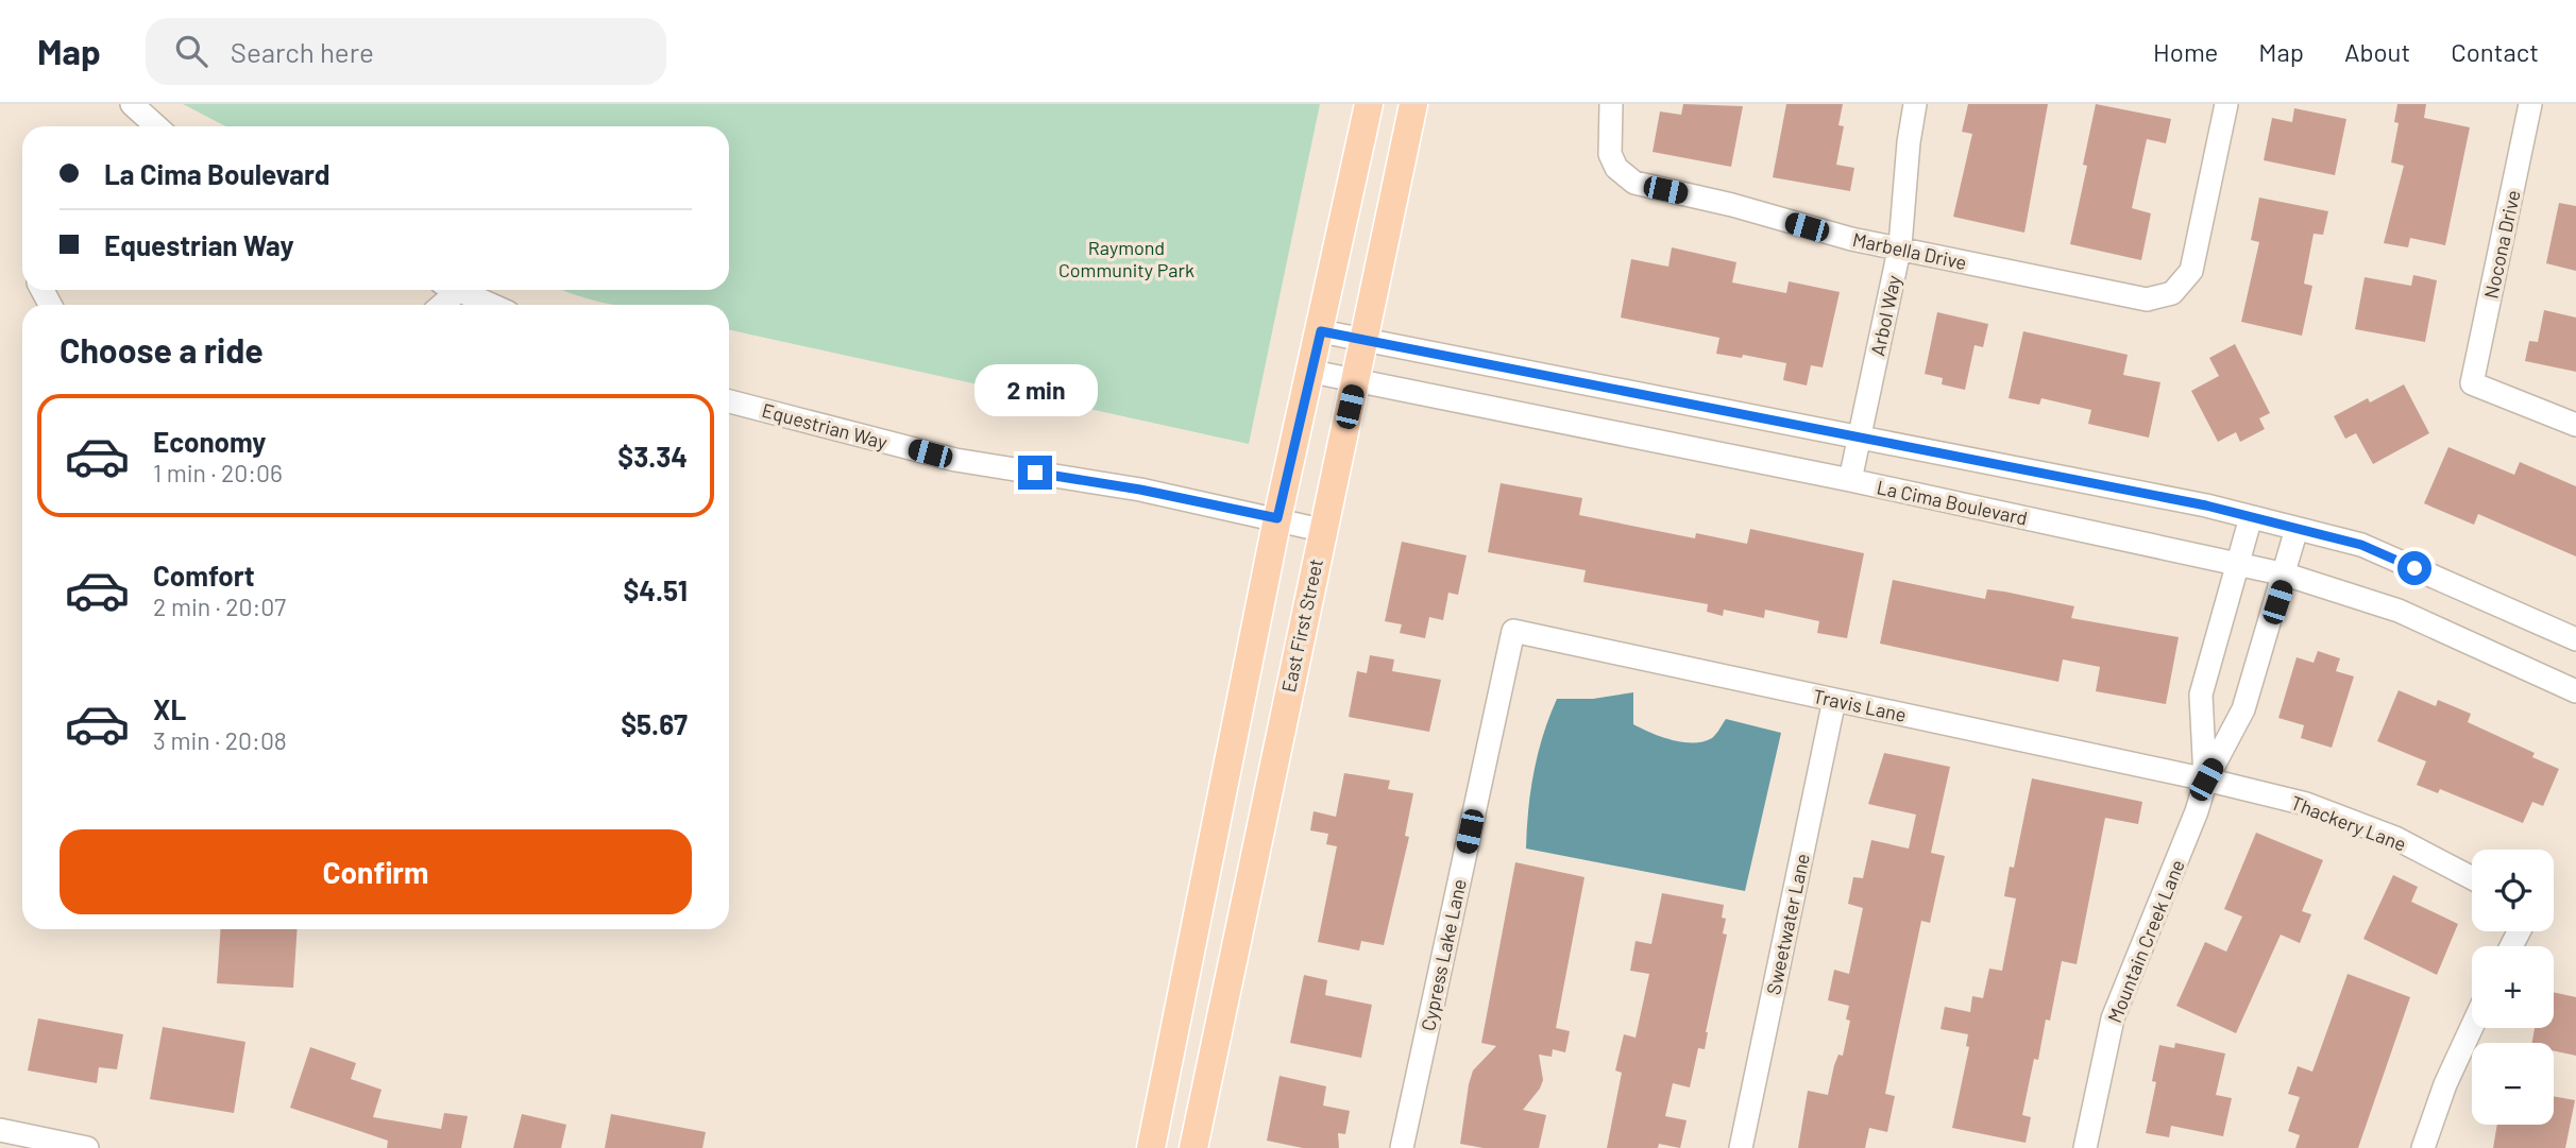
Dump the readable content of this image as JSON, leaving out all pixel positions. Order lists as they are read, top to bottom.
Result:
{
  "streets": {
    "main road": ["East First Street"],
    "street": [
      "Nocona Drive",
      "Marbella Drive",
      "Arbol Way",
      "Equestrian Way",
      "La Cima Boulevard",
      "Travis Lane",
      "Thackery Lane",
      "Sweetwater Lane",
      "Mountain Creek Lane",
      "Cypress Lake Lane"
    ]
  },
  "crossings": [
    ["Marbella Drive", "Arbol Way"],
    ["Arbol Way", "La Cima Boulevard"],
    ["Equestrian Way", "East First Street"],
    ["La Cima Boulevard", "East First Street"],
    ["La Cima Boulevard", "Mountain Creek Lane"],
    ["Travis Lane", "Thackery Lane"],
    ["Travis Lane", "Sweetwater Lane"],
    ["Travis Lane", "Mountain Creek Lane"],
    ["Travis Lane", "Cypress Lake Lane"],
    ["Thackery Lane", "Mountain Creek Lane"]
  ],
  "parks": ["Raymond Community Park"],
  "page": {
    "header": "Map",
    "search": "Search here",
    "nav": [
      "Home",
      "Map",
      "About",
      "Contact"
    ],
    "banner": ["La Cima Boulevard", "Equestrian Way"],
    "heading": "Choose a ride",
    "bubble": "2 min",
    "list": [
      {
        "name": "Economy",
        "note": "1 min · 20:06",
        "value": "$3.34"
      },
      {
        "name": "Comfort",
        "note": "2 min · 20:07",
        "value": "$4.51"
      },
      {
        "name": "XL",
        "note": "3 min · 20:08",
        "value": "$5.67"
      }
    ],
    "buttons": "Confirm",
    "map_buttons": ["+", "−"]
  }
}
